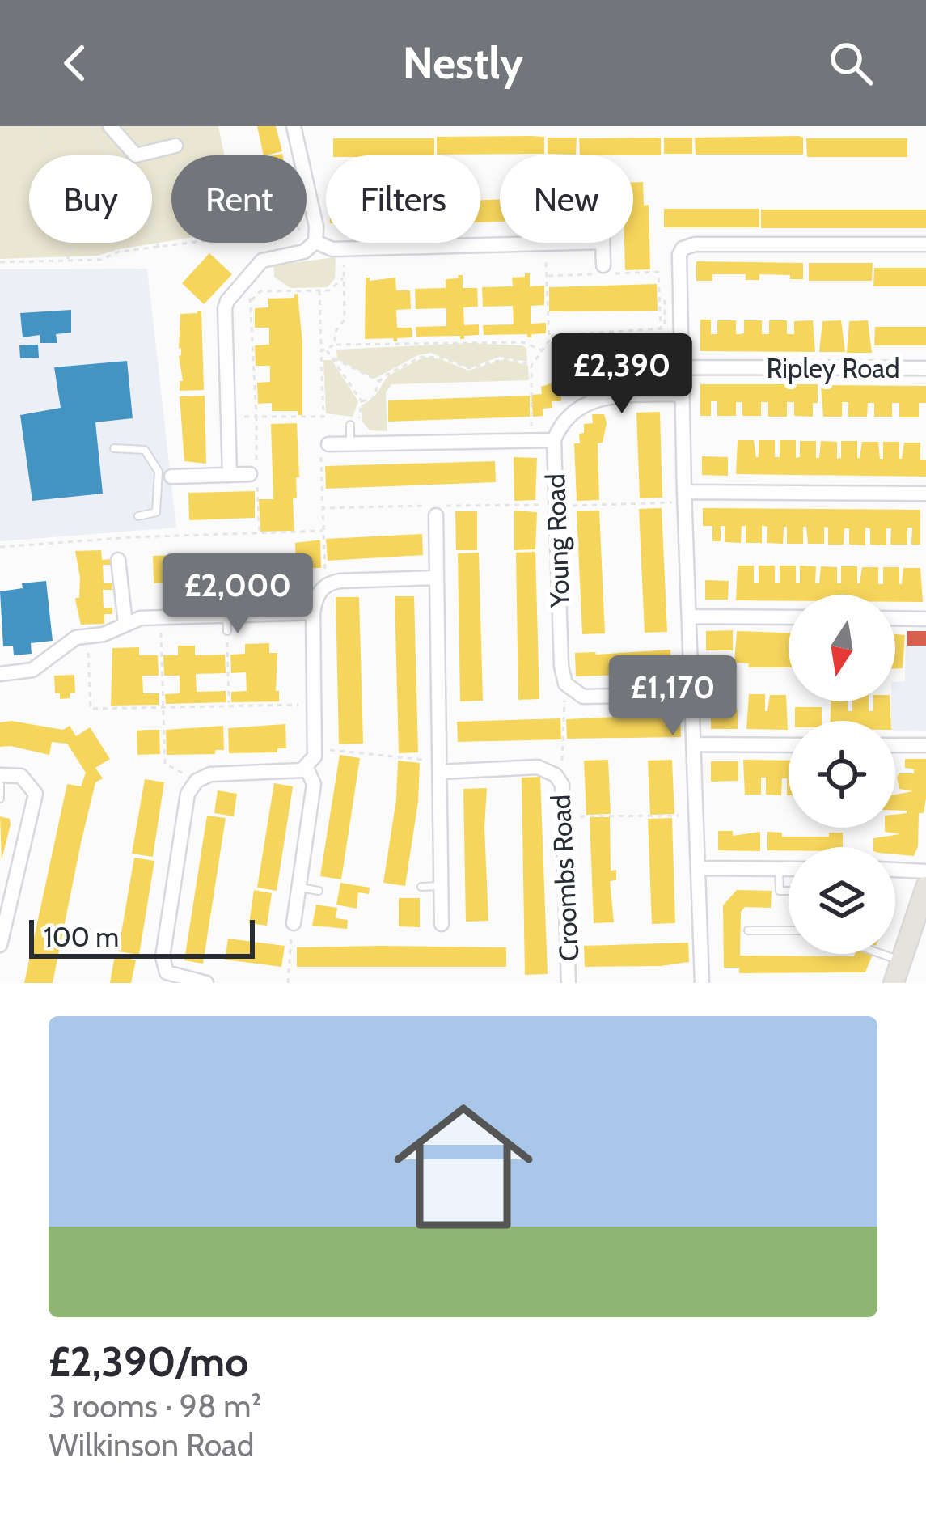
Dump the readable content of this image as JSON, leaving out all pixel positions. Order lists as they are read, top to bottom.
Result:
{
  "streets": {
    "street": ["Ripley Road", "Young Road", "Croombs Road"]
  },
  "scale_bar": "100 m",
  "north": "bottom",
  "page": {
    "header": "Nestly",
    "chip": [
      "Buy",
      "Rent",
      "Filters",
      "New"
    ],
    "price": ["£2,390", "£2,000", "£1,170"],
    "scale": "100 m",
    "list": [
      {
        "name": "£2,390/mo",
        "note": "3 rooms · 98 m² · Wilkinson Road"
      }
    ]
  }
}
